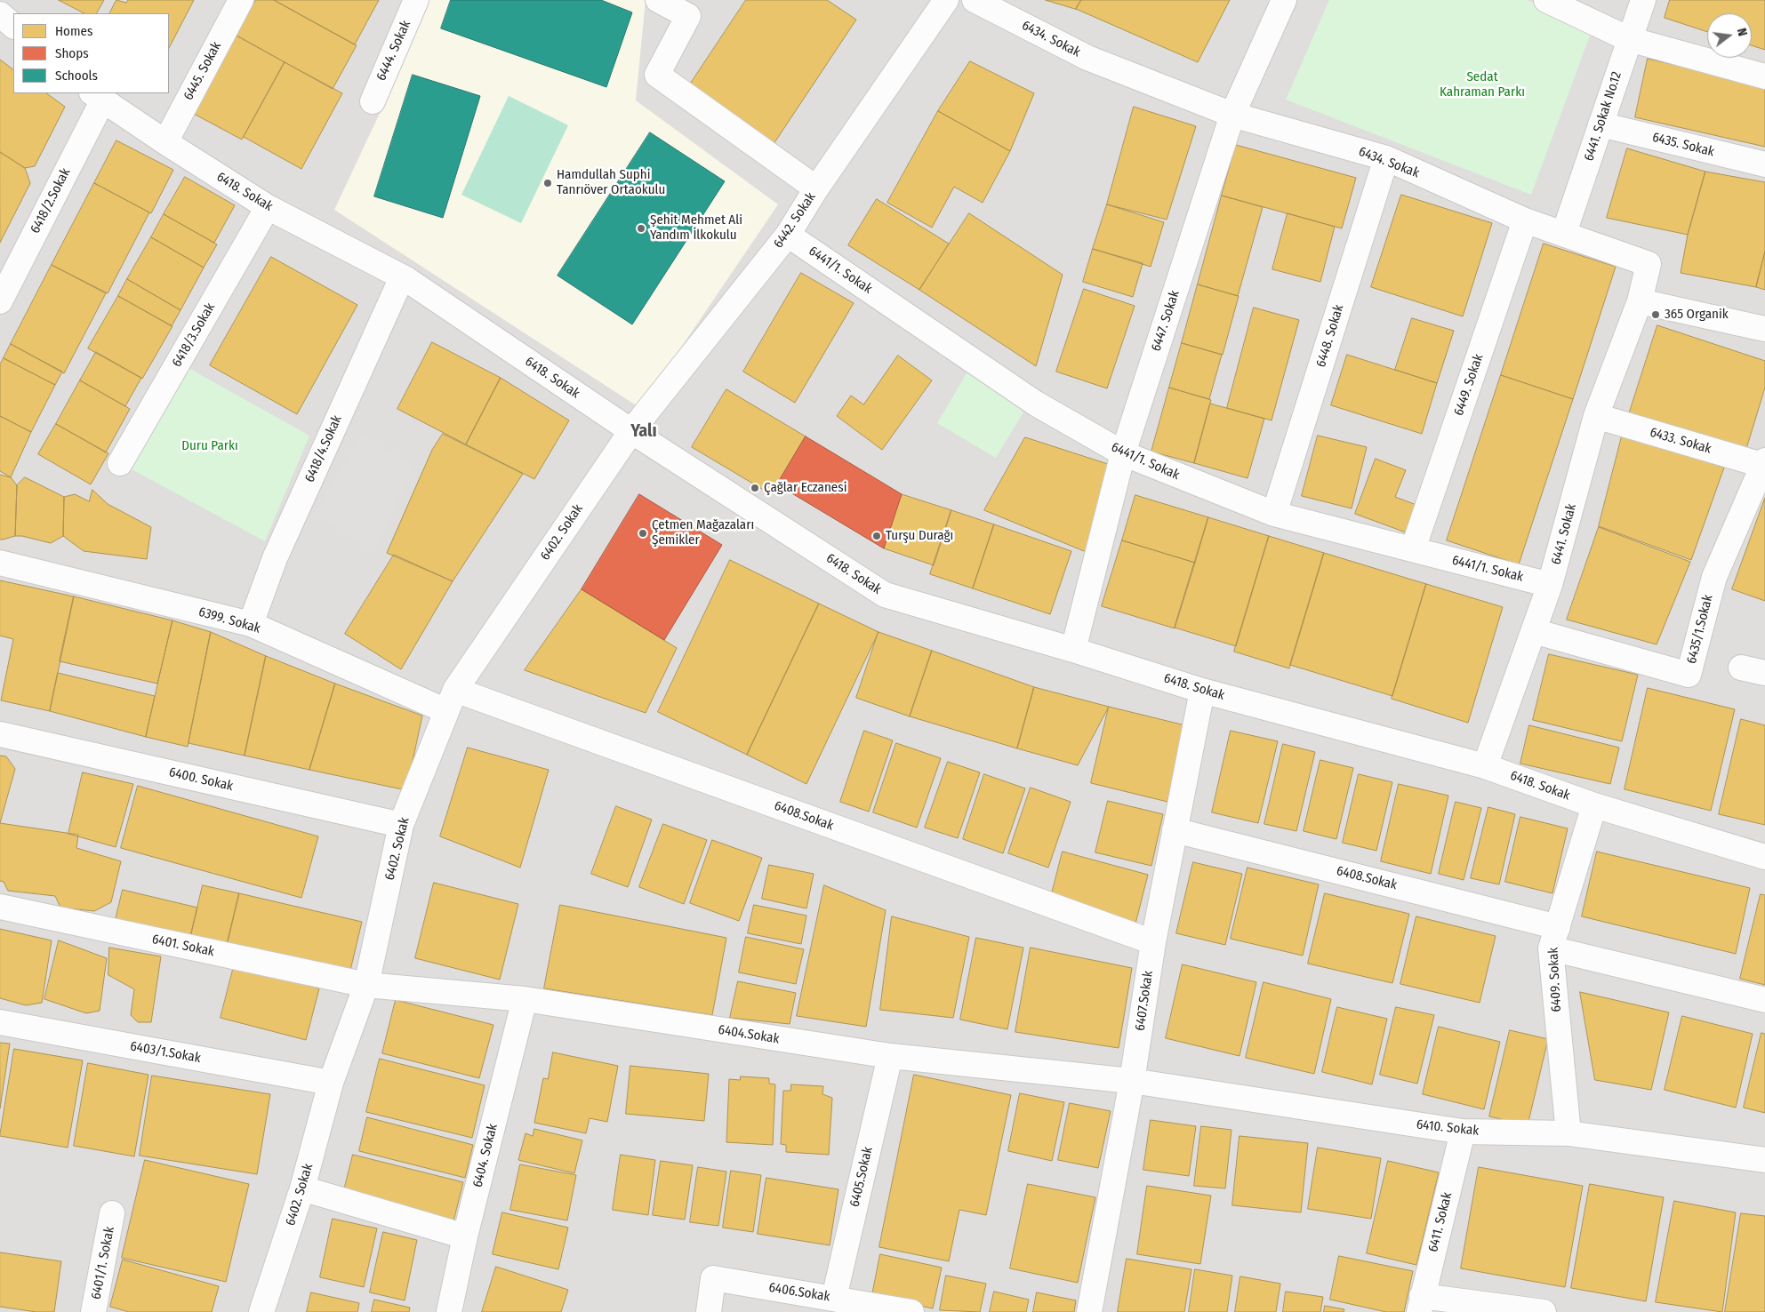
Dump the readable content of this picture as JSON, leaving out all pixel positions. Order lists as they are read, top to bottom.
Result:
{
  "streets": {
    "street": [
      "6434. Sokak",
      "6444. Sokak",
      "6445. Sokak",
      "6441. Sokak No.12",
      "6435. Sokak",
      "6418. Sokak",
      "6418/2.Sokak",
      "6442. Sokak",
      "6441/1. Sokak",
      "6447. Sokak",
      "6418/3.Sokak",
      "6448. Sokak",
      "6449. Sokak",
      "6433. Sokak",
      "6418/4.Sokak",
      "6402. Sokak",
      "6441. Sokak",
      "6399. Sokak",
      "6435/1.Sokak",
      "6400. Sokak",
      "6408.Sokak",
      "6401. Sokak",
      "6409. Sokak",
      "6407.Sokak",
      "6404.Sokak",
      "6403/1.Sokak",
      "6410. Sokak",
      "6404. Sokak",
      "6405.Sokak",
      "6411. Sokak",
      "6401/1. Sokak",
      "6406.Sokak"
    ]
  },
  "crossings": [
    ["6434. Sokak", "6441. Sokak No.12"],
    ["6434. Sokak", "6447. Sokak"],
    ["6434. Sokak", "6448. Sokak"],
    ["6434. Sokak", "6449. Sokak"],
    ["6434. Sokak", "6441. Sokak"],
    ["6445. Sokak", "6418. Sokak"],
    ["6441. Sokak No.12", "6435. Sokak"],
    ["6418. Sokak", "6418/2.Sokak"],
    ["6418. Sokak", "6442. Sokak"],
    ["6418. Sokak", "6447. Sokak"],
    ["6418. Sokak", "6418/3.Sokak"],
    ["6418. Sokak", "6418/4.Sokak"],
    ["6418. Sokak", "6402. Sokak"],
    ["6418. Sokak", "6441. Sokak"],
    ["6418. Sokak", "6409. Sokak"],
    ["6418. Sokak", "6407.Sokak"],
    ["6442. Sokak", "6441/1. Sokak"],
    ["6442. Sokak", "6402. Sokak"],
    ["6441/1. Sokak", "6447. Sokak"],
    ["6441/1. Sokak", "6448. Sokak"],
    ["6441/1. Sokak", "6449. Sokak"],
    ["6441/1. Sokak", "6441. Sokak"],
    ["6433. Sokak", "6441. Sokak"],
    ["6433. Sokak", "6435/1.Sokak"],
    ["6418/4.Sokak", "6399. Sokak"],
    ["6402. Sokak", "6399. Sokak"],
    ["6402. Sokak", "6400. Sokak"],
    ["6402. Sokak", "6408.Sokak"],
    ["6402. Sokak", "6401. Sokak"],
    ["6402. Sokak", "6404.Sokak"],
    ["6402. Sokak", "6403/1.Sokak"],
    ["6441. Sokak", "6435/1.Sokak"],
    ["6399. Sokak", "6408.Sokak"],
    ["6408.Sokak", "6409. Sokak"],
    ["6408.Sokak", "6407.Sokak"],
    ["6401. Sokak", "6404.Sokak"],
    ["6409. Sokak", "6410. Sokak"],
    ["6407.Sokak", "6404.Sokak"],
    ["6407.Sokak", "6410. Sokak"],
    ["6404.Sokak", "6410. Sokak"],
    ["6404.Sokak", "6404. Sokak"],
    ["6404.Sokak", "6405.Sokak"],
    ["6410. Sokak", "6411. Sokak"],
    ["6405.Sokak", "6406.Sokak"]
  ],
  "districts": ["Yalı"],
  "parks": ["Sedat Kahraman Parkı", "Duru Parkı"],
  "places": [
    "Hamdullah Suphi Tanrıöver Ortaokulu",
    "Şehit Mehmet Ali Yandım İlkokulu",
    "365 Organik",
    "Çağlar Eczanesi",
    "Çetmen Mağazaları Şemikler",
    "Turşu Durağı"
  ],
  "legend": ["Homes", "Shops", "Schools"],
  "north": "right"
}
